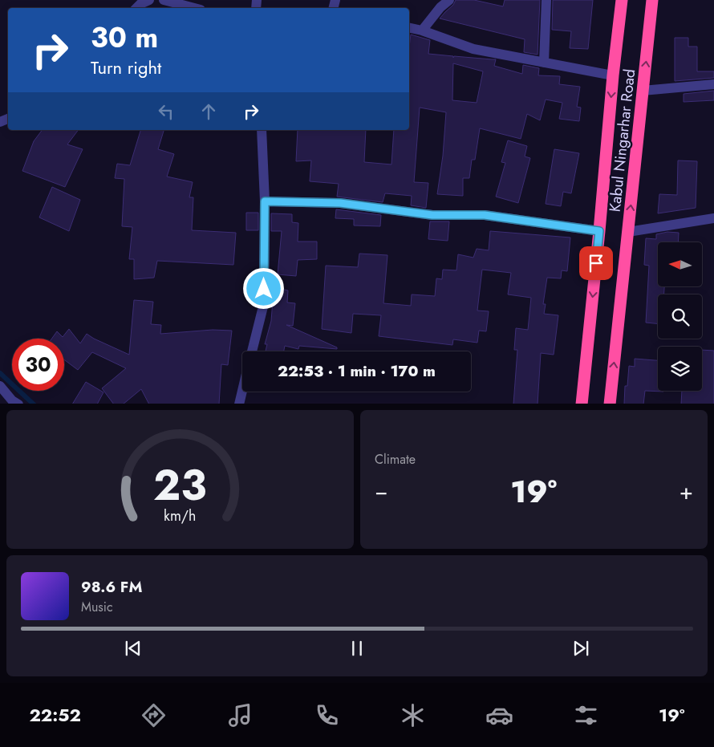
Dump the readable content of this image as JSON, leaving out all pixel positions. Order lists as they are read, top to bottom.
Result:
{
  "streets": {
    "highway": ["Kabul Ningarhar Road"]
  },
  "north": "left",
  "page": {
    "turn": ["30 m", "Turn right"],
    "limit": "30",
    "trip": "22:53 · 1 min · 170 m",
    "tile": "Climate",
    "heat": ["−", "19°", "+"],
    "song": ["98.6 FM", "Music"],
    "tabs": ["22:52", "19°"],
    "gauge": ["23", "km/h"]
  }
}
